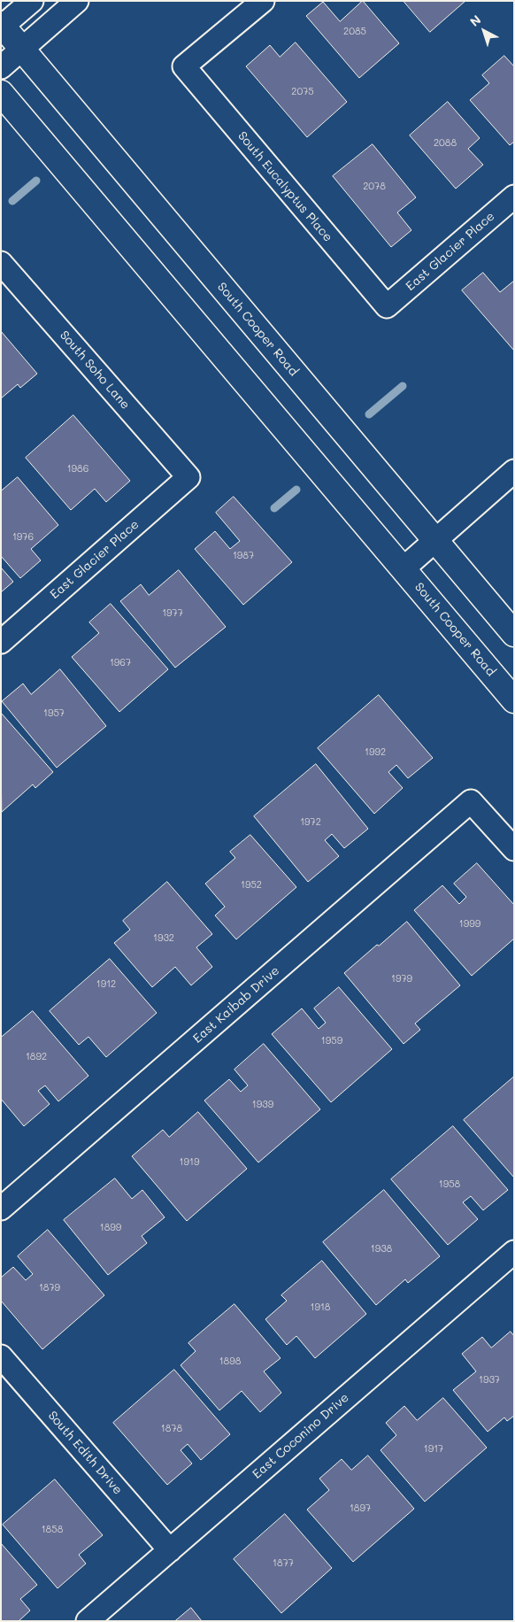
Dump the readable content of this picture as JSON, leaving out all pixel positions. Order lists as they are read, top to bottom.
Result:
{
  "streets": {
    "main road": ["South Cooper Road"],
    "street": [
      "South Eucalyptus Place",
      "East Glacier Place",
      "South Soho Lane",
      "East Kaibab Drive",
      "East Coconino Drive",
      "South Edith Drive"
    ]
  },
  "crossings": [
    ["South Eucalyptus Place", "East Glacier Place"],
    ["East Glacier Place", "South Soho Lane"],
    ["East Coconino Drive", "South Edith Drive"]
  ],
  "house_numbers": [
    "2085",
    "2075",
    "2088",
    "2078",
    "1986",
    "1976",
    "1987",
    "1977",
    "1967",
    "1957",
    "1992",
    "1972",
    "1952",
    "1999",
    "1932",
    "1979",
    "1912",
    "1959",
    "1892",
    "1939",
    "1919",
    "1958",
    "1899",
    "1938",
    "1879",
    "1918",
    "1898",
    "1937",
    "1878",
    "1917",
    "1897",
    "1858",
    "1877"
  ],
  "north": "top left"
}
